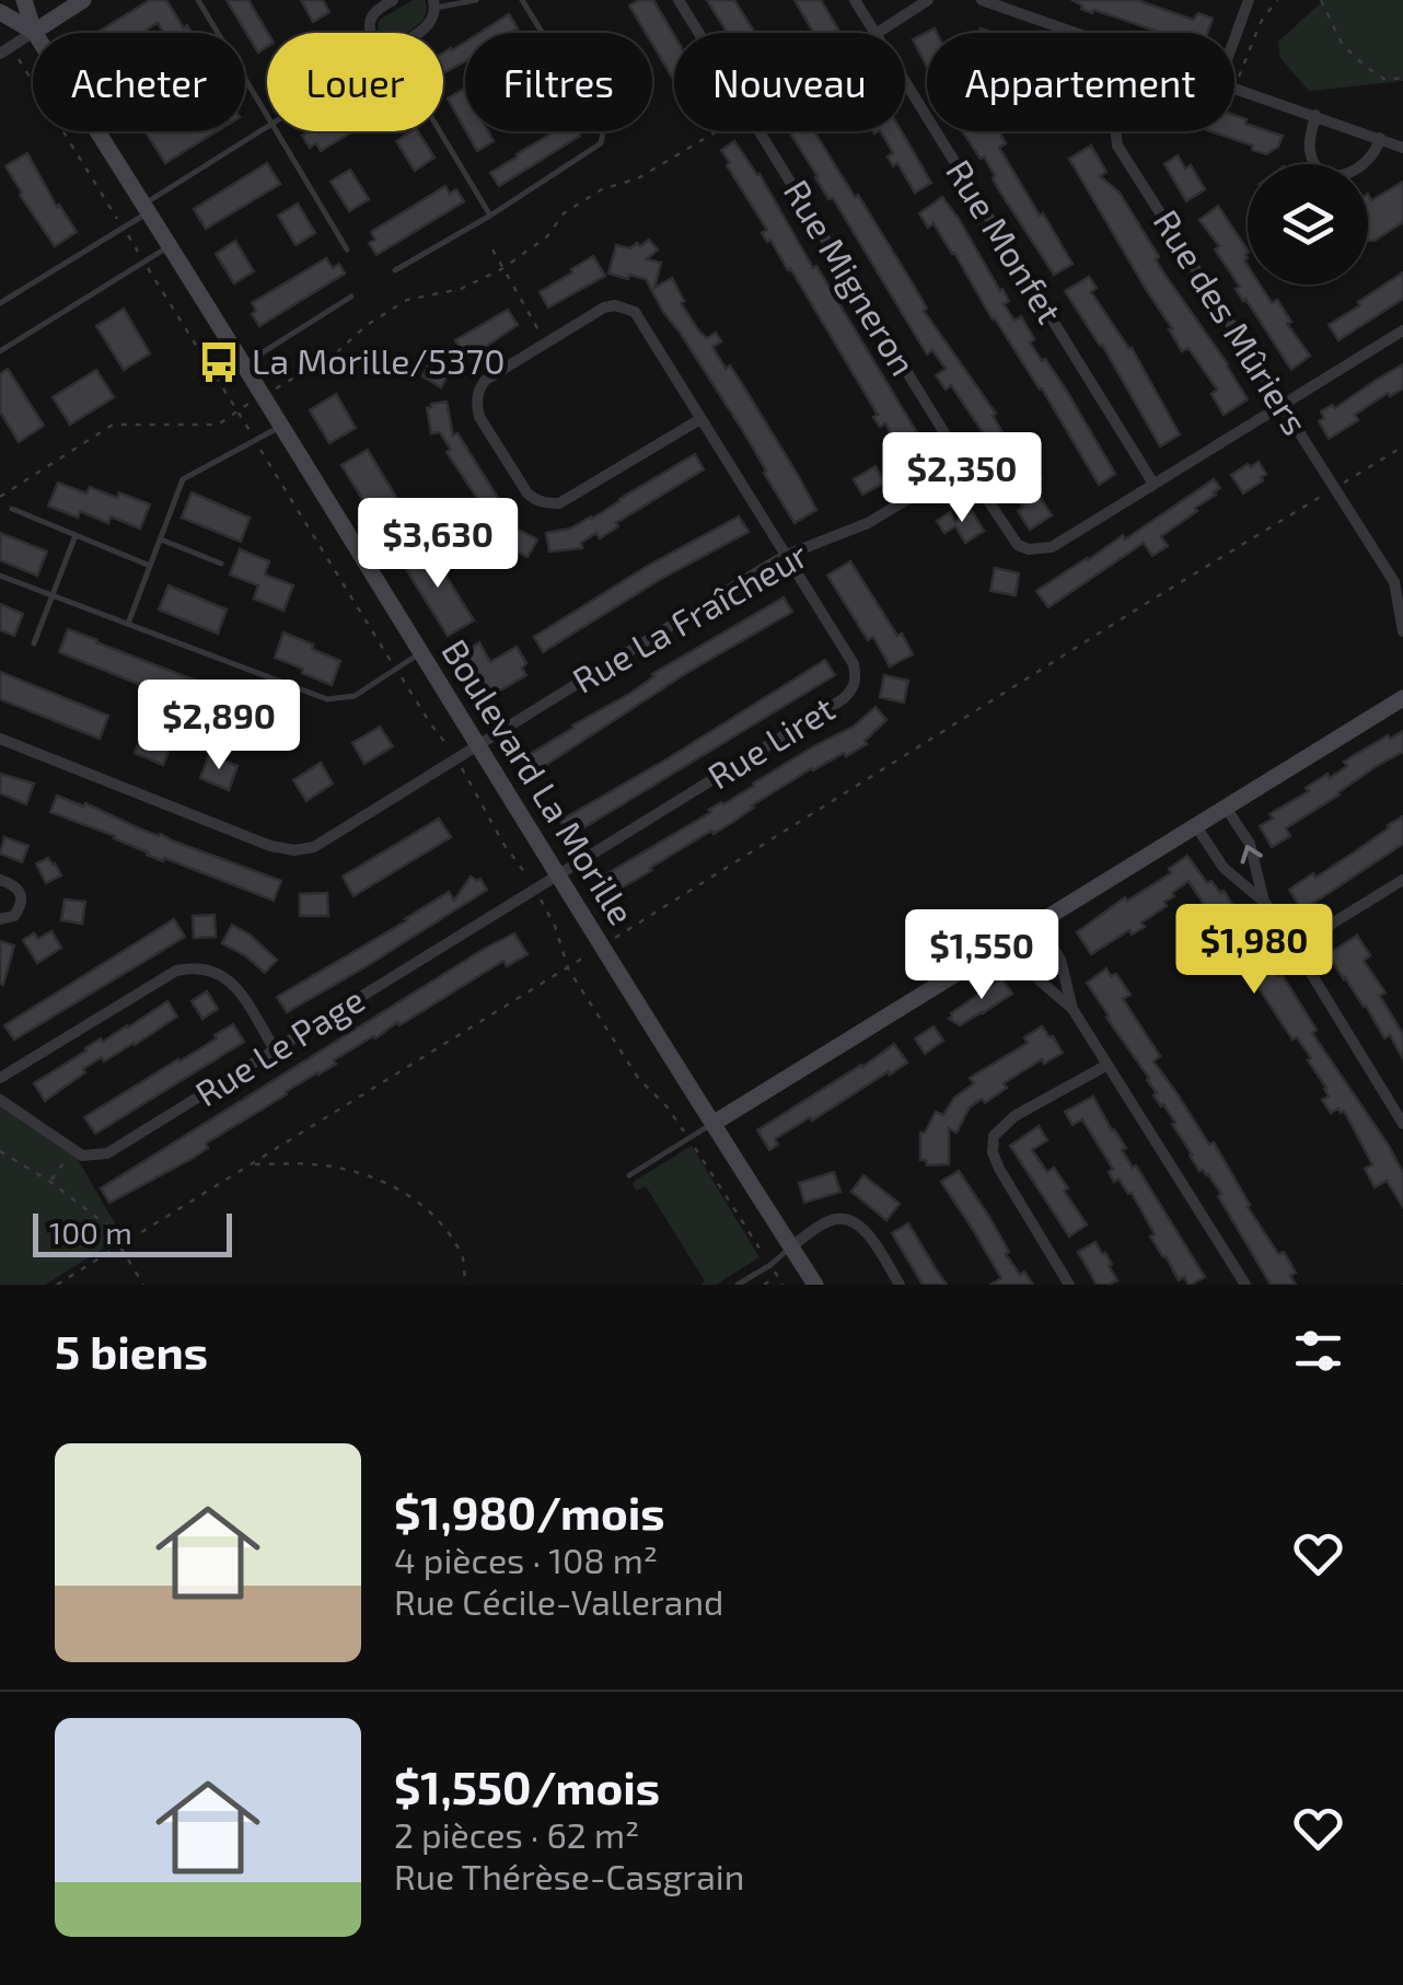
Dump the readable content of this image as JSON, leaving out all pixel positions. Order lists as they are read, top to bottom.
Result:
{
  "streets": {
    "street": [
      "Rue Monfet",
      "Rue Migneron",
      "Rue des Mûriers",
      "Rue La Fraîcheur",
      "Rue Liret",
      "Boulevard La Morille",
      "Rue Le Page"
    ]
  },
  "crossings": [
    ["Rue Monfet", "Rue Migneron"],
    ["Rue Migneron", "Rue La Fraîcheur"],
    ["Rue La Fraîcheur", "Rue Liret"],
    ["Rue La Fraîcheur", "Boulevard La Morille"],
    ["Rue Liret", "Boulevard La Morille"],
    ["Rue Liret", "Rue Le Page"],
    ["Boulevard La Morille", "Rue Le Page"]
  ],
  "places": {
    "bus stop": ["La Morille/5370"]
  },
  "scale_bar": "100 m",
  "page": {
    "chip": [
      "Acheter",
      "Louer",
      "Filtres",
      "Nouveau",
      "Appartement"
    ],
    "price": [
      "$2,350",
      "$3,630",
      "$2,890",
      "$1,980",
      "$1,550"
    ],
    "scale": "100 m",
    "heading": "5 biens",
    "list": [
      {
        "name": "$1,980/mois",
        "note": "4 pièces · 108 m² · Rue Cécile-Vallerand"
      },
      {
        "name": "$1,550/mois",
        "note": "2 pièces · 62 m² · Rue Thérèse-Casgrain"
      }
    ]
  }
}
